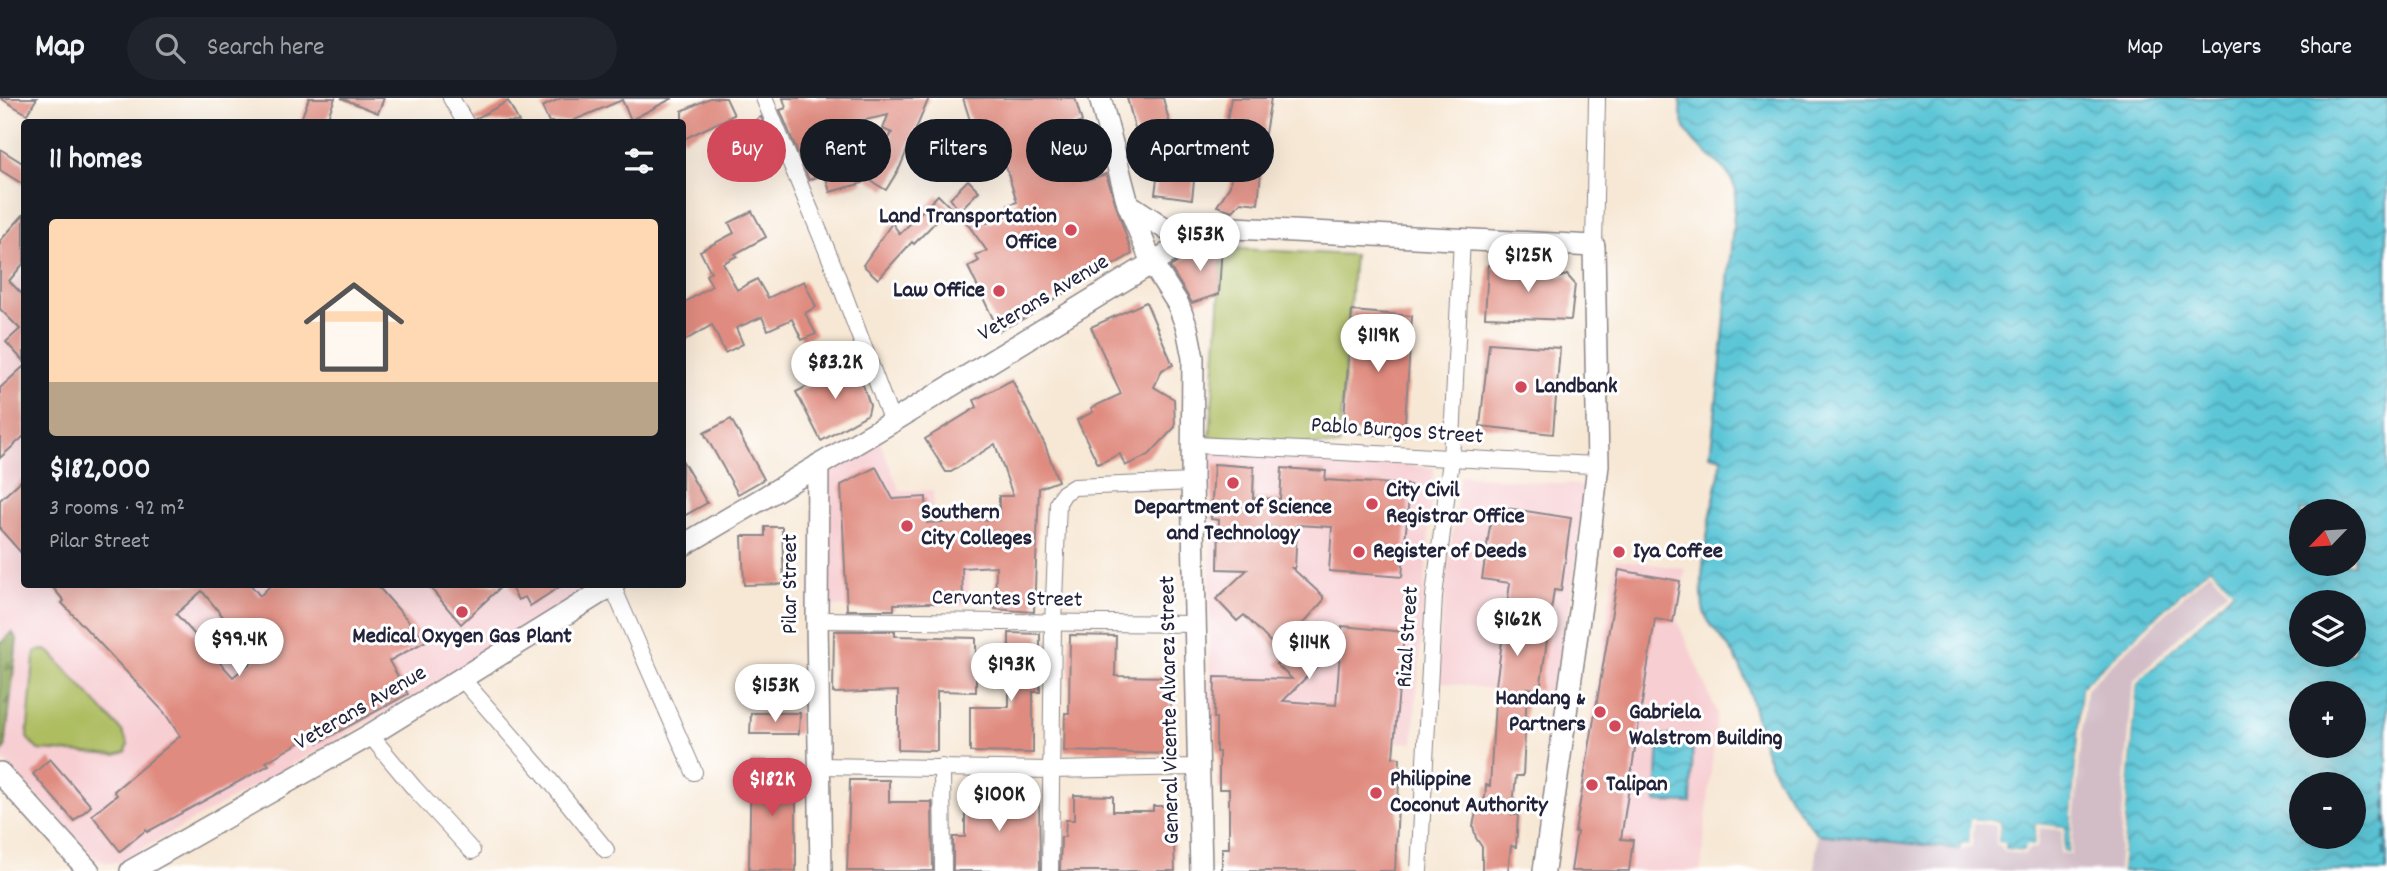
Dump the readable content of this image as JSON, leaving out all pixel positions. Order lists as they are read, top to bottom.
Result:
{
  "streets": {
    "main road": ["Veterans Avenue", "Pilar Street", "General Vicente Alvarez Street"],
    "street": ["Pablo Burgos Street", "Cervantes Street", "Rizal Street"]
  },
  "crossings": [
    ["Veterans Avenue", "Pilar Street"],
    ["Veterans Avenue", "Rizal Street"],
    ["Veterans Avenue", "General Vicente Alvarez Street"],
    ["Pablo Burgos Street", "Rizal Street"],
    ["Pablo Burgos Street", "General Vicente Alvarez Street"],
    ["Pilar Street", "Cervantes Street"],
    ["Cervantes Street", "General Vicente Alvarez Street"]
  ],
  "places": [
    "Land Transportation Office",
    "Law Office",
    "Landbank",
    "Department of Science and Technology",
    "City Civil Registrar Office",
    "Southern City Colleges",
    "Register of Deeds",
    "Iya Coffee",
    "Medical Oxygen Gas Plant",
    "Handang & Partners",
    "Gabriela Walstrom Building",
    "Talipan",
    "Philippine Coconut Authority"
  ],
  "north": "bottom left",
  "page": {
    "header": "Map",
    "search": "Search here",
    "nav": ["Map", "Layers", "Share"],
    "chip": [
      "Buy",
      "Rent",
      "Filters",
      "New",
      "Apartment"
    ],
    "heading": "11 homes",
    "list": [
      {
        "name": "$182,000",
        "note": "3 rooms · 92 m² · Pilar Street"
      }
    ],
    "price": [
      "$153K",
      "$125K",
      "$119K",
      "$83.2K",
      "$162K",
      "$99.4K",
      "$114K",
      "$193K",
      "$153K",
      "$182K",
      "$100K"
    ],
    "map_buttons": ["+", "−"]
  }
}
